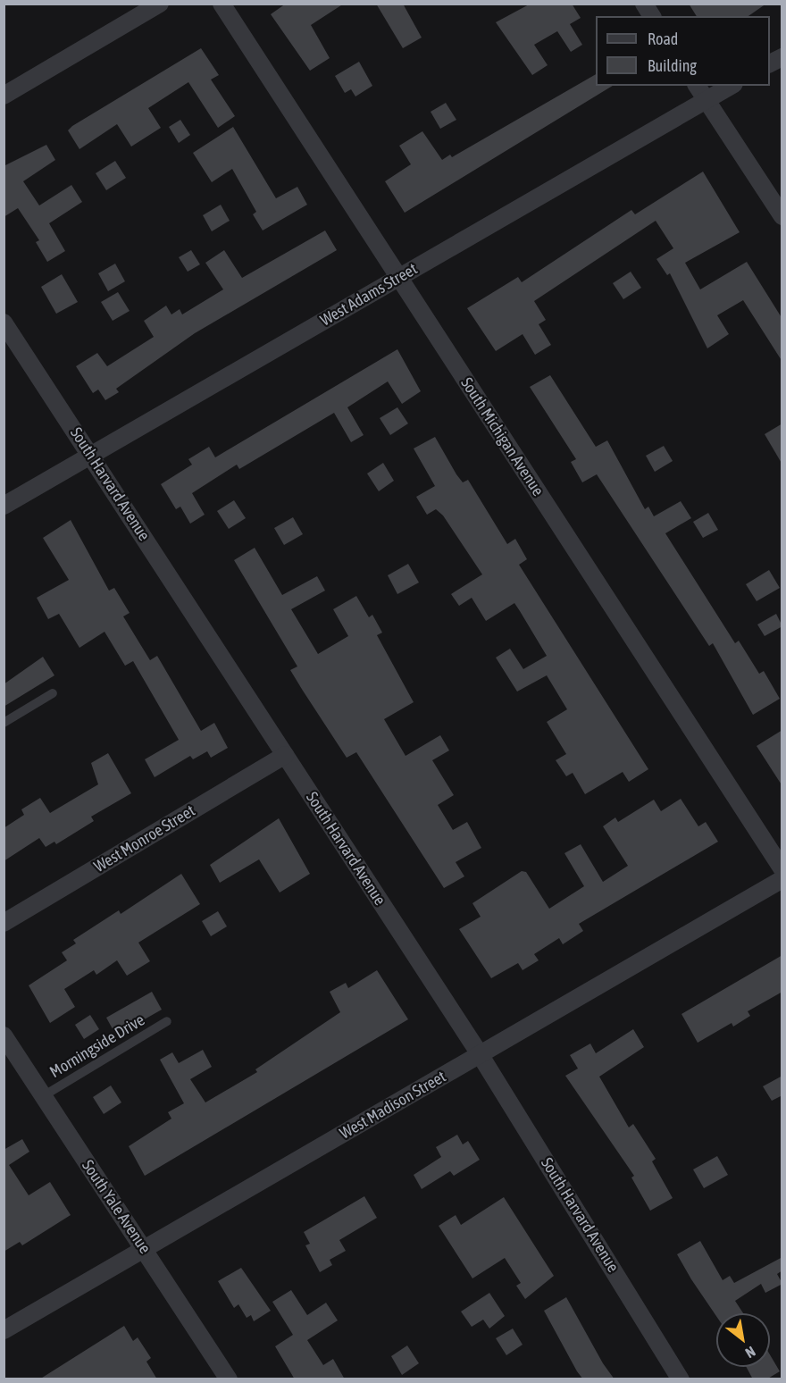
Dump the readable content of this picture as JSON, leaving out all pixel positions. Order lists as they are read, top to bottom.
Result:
{
  "streets": {
    "street": [
      "West Adams Street",
      "South Michigan Avenue",
      "South Harvard Avenue",
      "West Monroe Street",
      "West Madison Street",
      "South Yale Avenue"
    ],
    "lane": ["Morningside Drive"]
  },
  "crossings": [
    ["West Adams Street", "South Michigan Avenue"],
    ["West Adams Street", "South Harvard Avenue"],
    ["South Harvard Avenue", "West Monroe Street"],
    ["South Harvard Avenue", "West Madison Street"],
    ["Morningside Drive", "South Yale Avenue"],
    ["West Madison Street", "South Yale Avenue"]
  ],
  "legend": ["Road", "Building"],
  "north": "bottom right"
}
